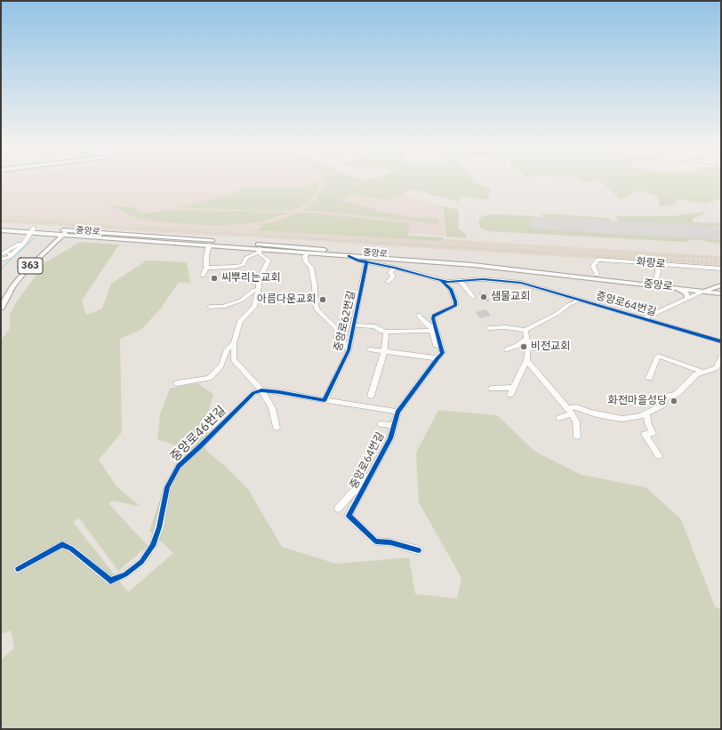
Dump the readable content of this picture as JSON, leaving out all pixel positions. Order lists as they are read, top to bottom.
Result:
{
  "streets": {
    "main road": ["중앙로", "363"],
    "street": [
      "화랑로",
      "중앙로64번길",
      "중앙로62번길",
      "중앙로46번길"
    ]
  },
  "crossings": [
    ["중앙로", "화랑로"],
    ["중앙로", "363"],
    ["중앙로", "중앙로64번길"],
    ["중앙로64번길", "중앙로62번길"]
  ],
  "places": [
    "씨뿌리는교회",
    "샘물교회",
    "아름다운교회",
    "비전교회",
    "화전마을성당"
  ]
}
